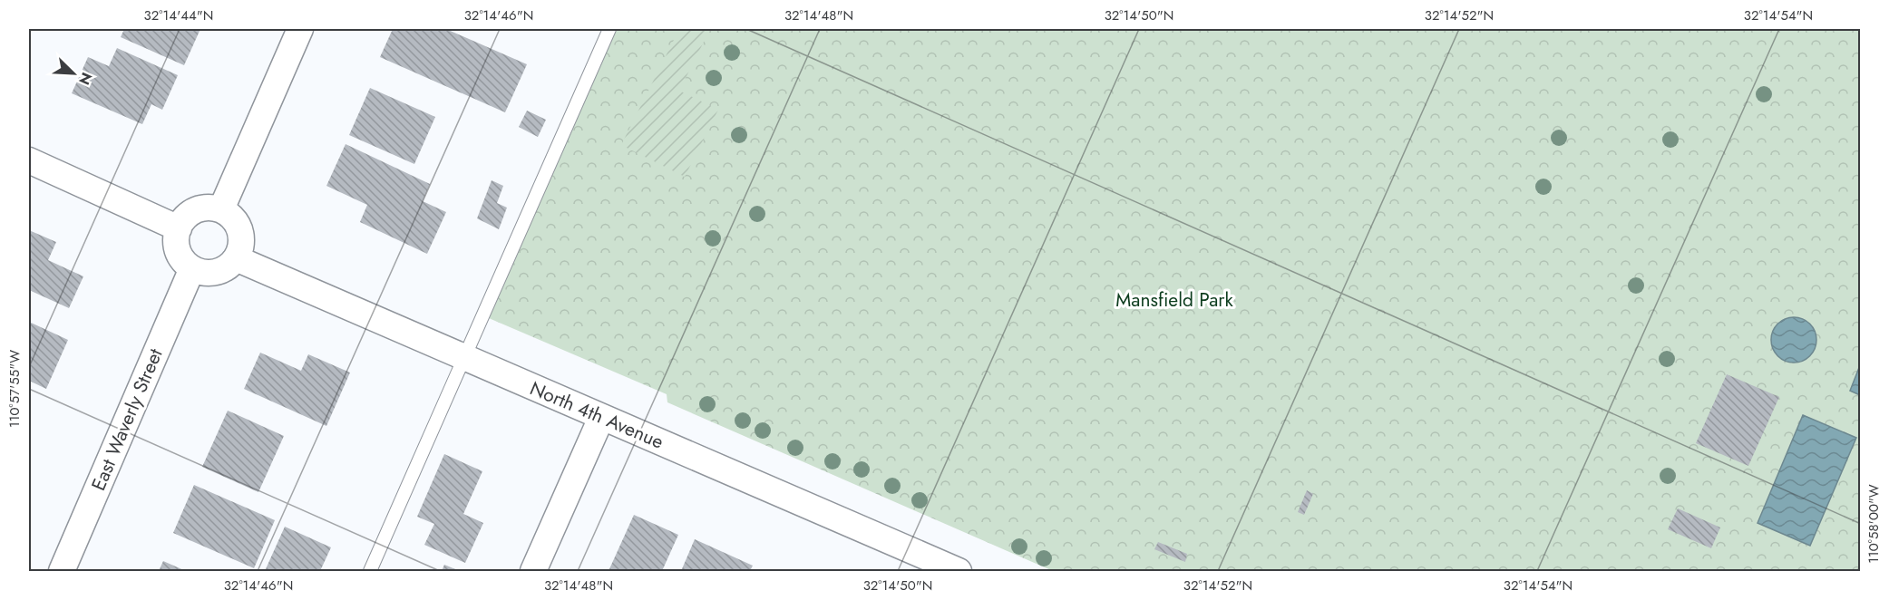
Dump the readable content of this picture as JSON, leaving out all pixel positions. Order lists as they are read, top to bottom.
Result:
{
  "streets": {
    "street": ["North 4th Avenue", "East Waverly Street"]
  },
  "crossings": [
    ["North 4th Avenue", "East Waverly Street"]
  ],
  "parks": ["Mansfield Park"],
  "north": "bottom right",
  "coordinates": [
    "32°14'44\"N",
    "32°14'46\"N",
    "32°14'48\"N",
    "32°14'50\"N",
    "32°14'52\"N",
    "32°14'54\"N",
    "110°57'55\"W",
    "110°58'00\"W"
  ]
}
